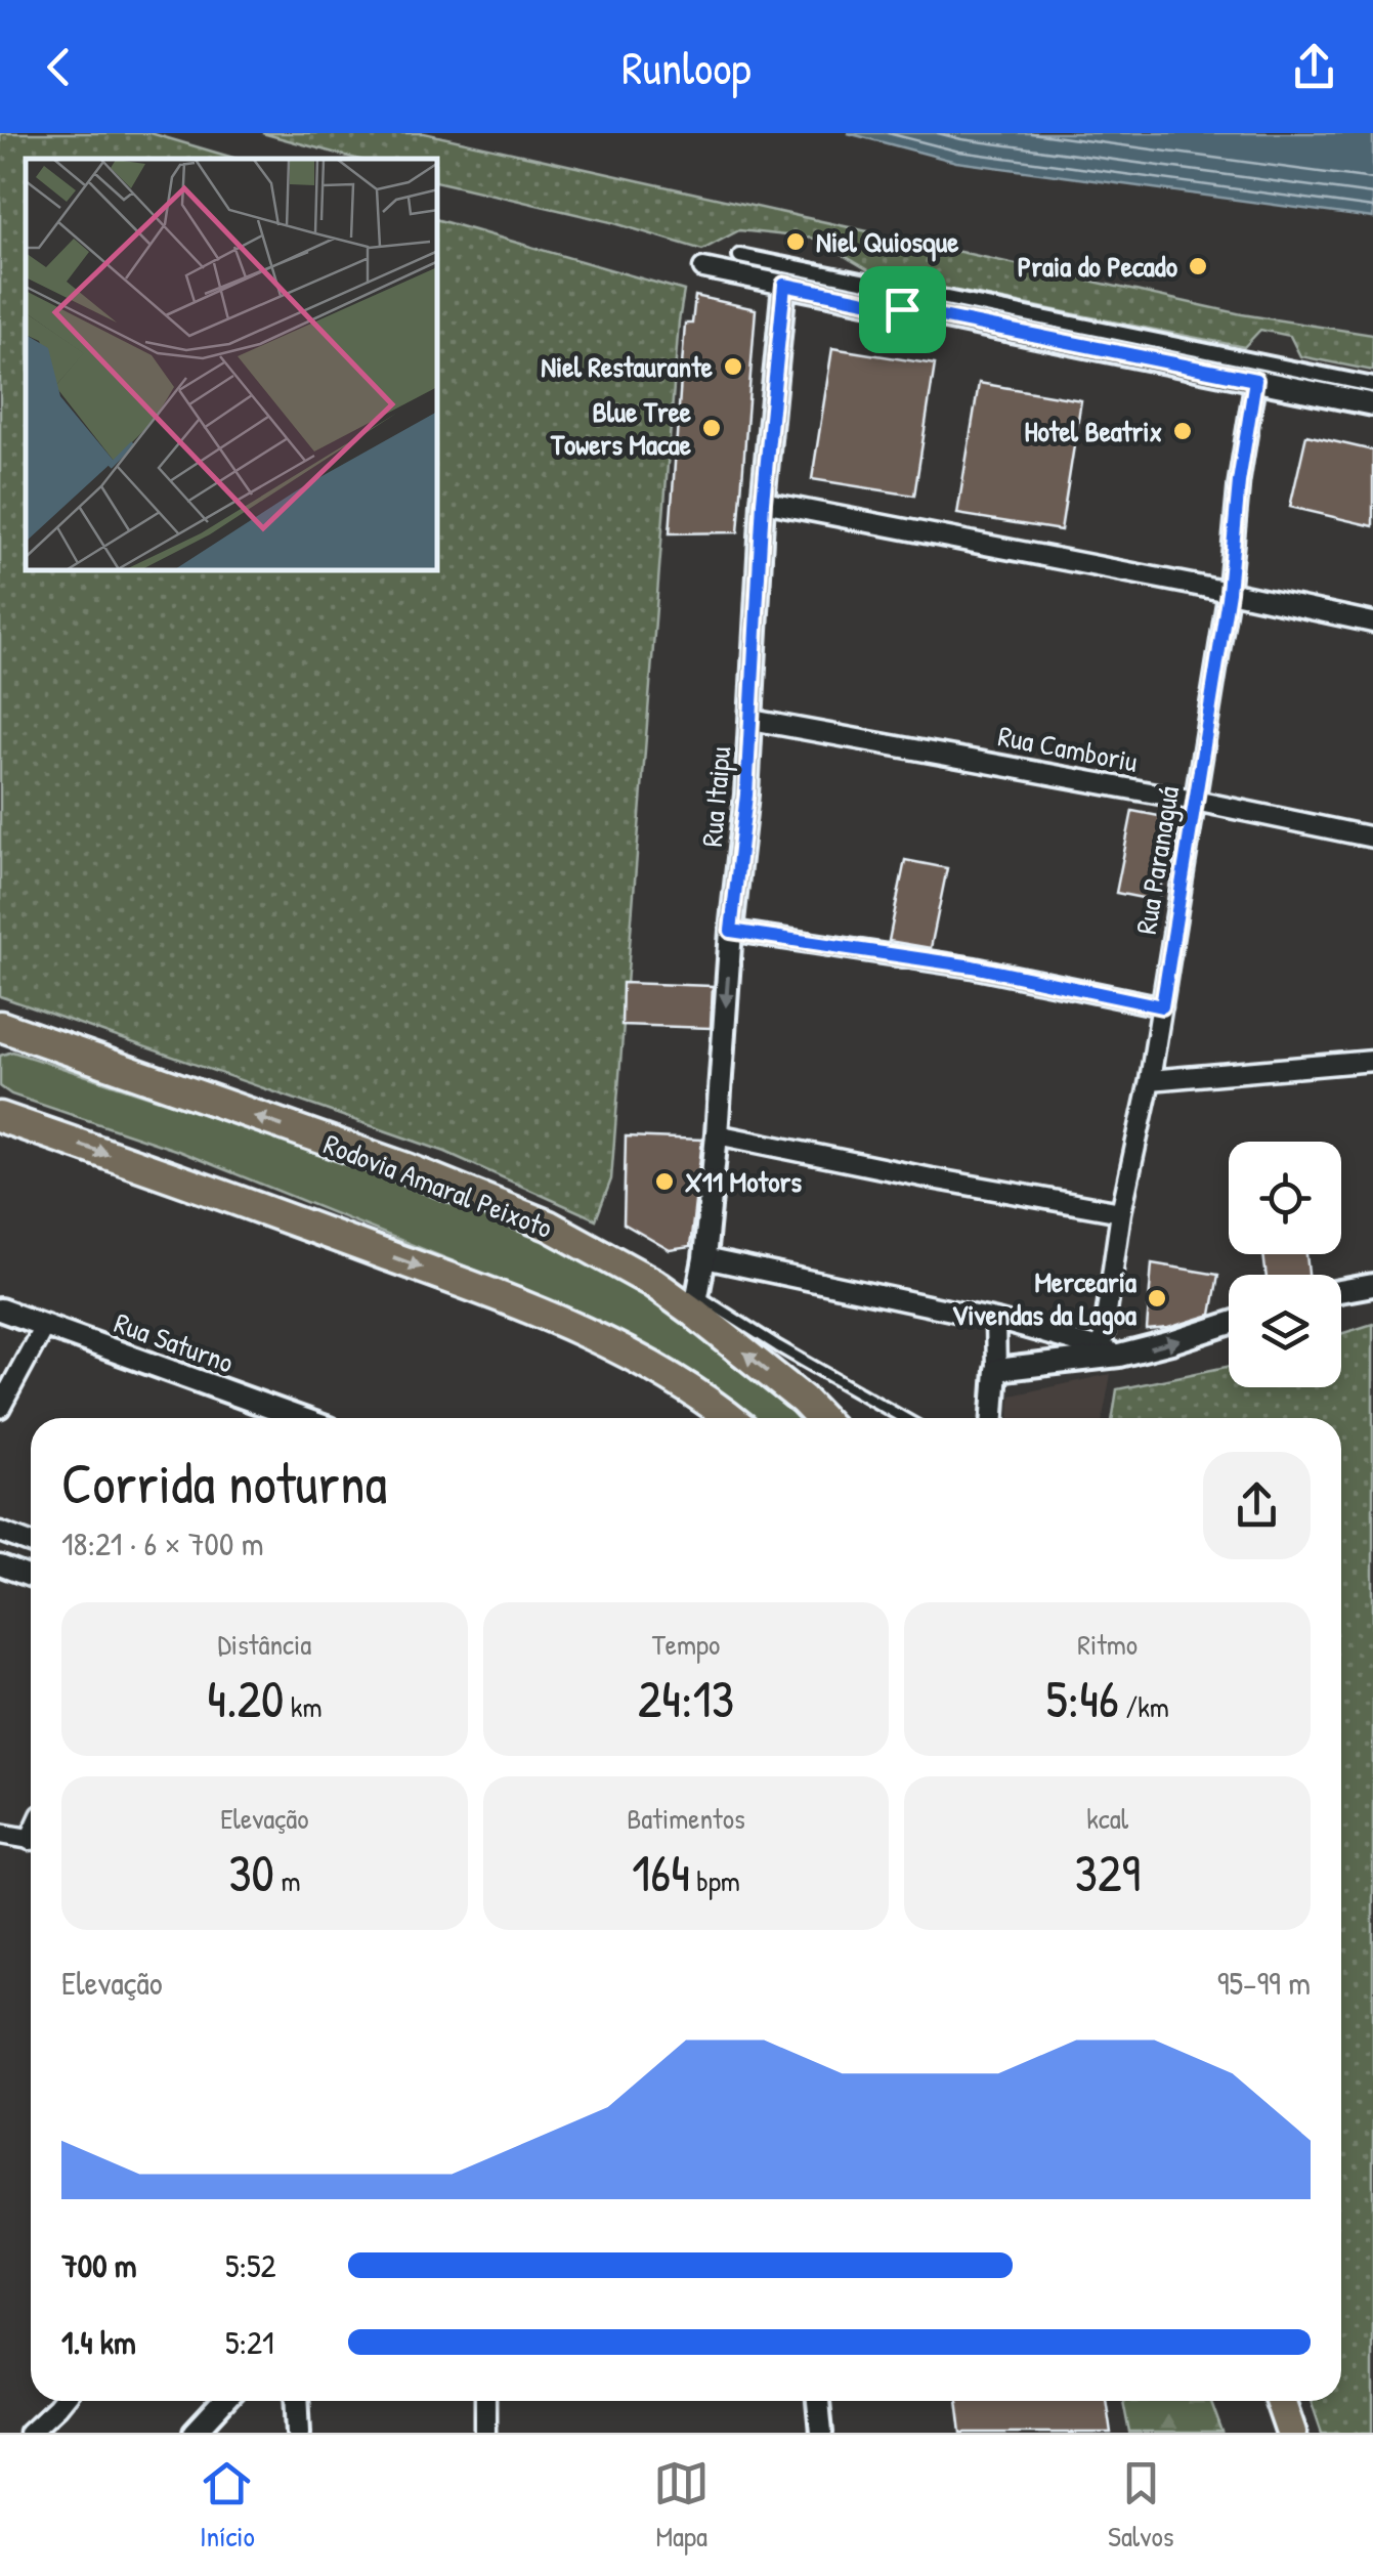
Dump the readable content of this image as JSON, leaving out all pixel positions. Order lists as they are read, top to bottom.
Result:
{
  "streets": {
    "highway": ["Rodovia Amaral Peixoto"],
    "street": [
      "Rua Camboriu",
      "Rua Itaipu",
      "Rua Paranaguá",
      "Rua Saturno"
    ]
  },
  "crossings": [
    ["Rua Camboriu", "Rua Itaipu"],
    ["Rua Camboriu", "Rua Paranaguá"],
    ["Rua Itaipu", "Rodovia Amaral Peixoto"]
  ],
  "places": [
    "Niel Quiosque",
    "Praia do Pecado",
    "Niel Restaurante",
    "Blue Tree Towers Macae",
    "Hotel Beatrix",
    "X11 Motors",
    "Mercearia Vivendas da Lagoa"
  ],
  "page": {
    "header": "Runloop",
    "heading": ["Corrida noturna", "18:21 · 6 × 700 m"],
    "stats": [
      ["Distância", "4.20 km"],
      ["Tempo", "24:13"],
      ["Ritmo", "5:46 /km"],
      ["Elevação", "30 m"],
      ["Batimentos", "164 bpm"],
      ["kcal", "329"]
    ],
    "chart": ["Elevação", "95–99 m"],
    "list": [
      {
        "name": "700 m",
        "note": "5:52"
      },
      {
        "name": "1.4 km",
        "note": "5:21"
      }
    ],
    "tabs": ["Início", "Mapa", "Salvos"]
  }
}
